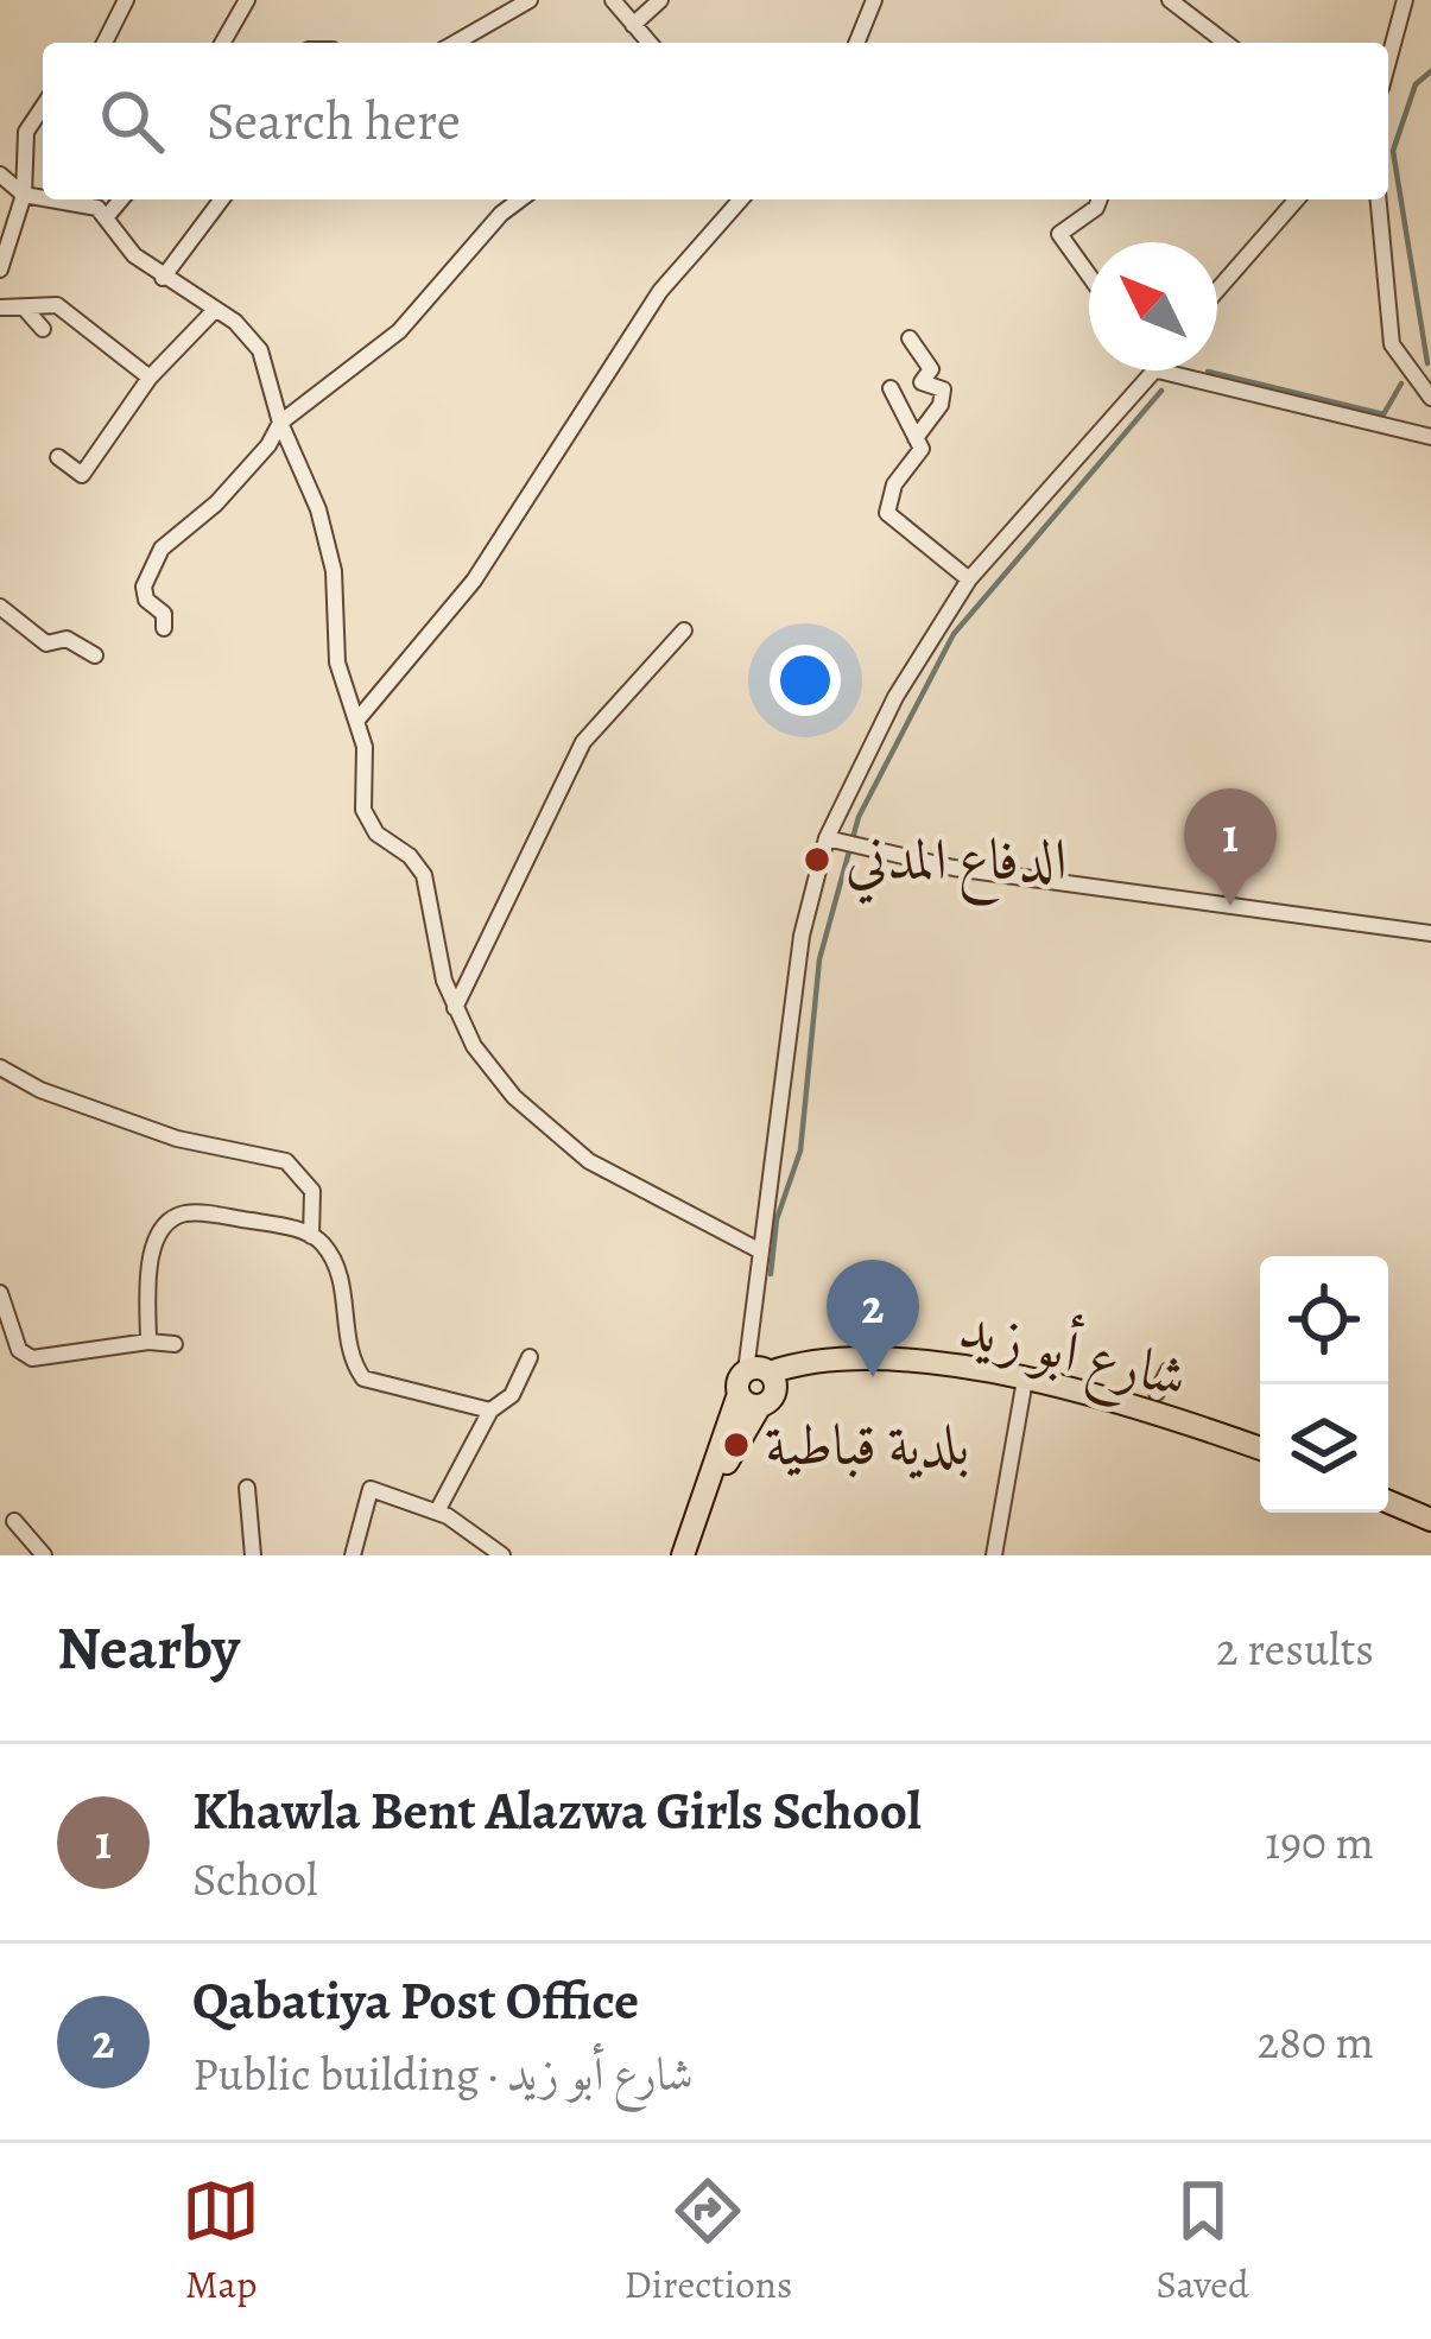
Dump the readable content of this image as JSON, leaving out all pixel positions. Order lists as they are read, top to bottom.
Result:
{
  "streets": {
    "main road": ["شارع أبو زيد"]
  },
  "places": ["الدفاع المدني", "بلدية قباطية"],
  "north": "top left",
  "page": {
    "search": "Search here",
    "pins": ["1", "2"],
    "heading": ["Nearby", "2 results"],
    "list": [
      {
        "mark": "1",
        "name": "Khawla Bent Alazwa Girls School",
        "note": "School",
        "value": "190 m"
      },
      {
        "mark": "2",
        "name": "Qabatiya Post Office",
        "note": "Public building · شارع أبو زيد",
        "value": "280 m"
      }
    ],
    "nav": ["Map", "Directions", "Saved"]
  }
}
